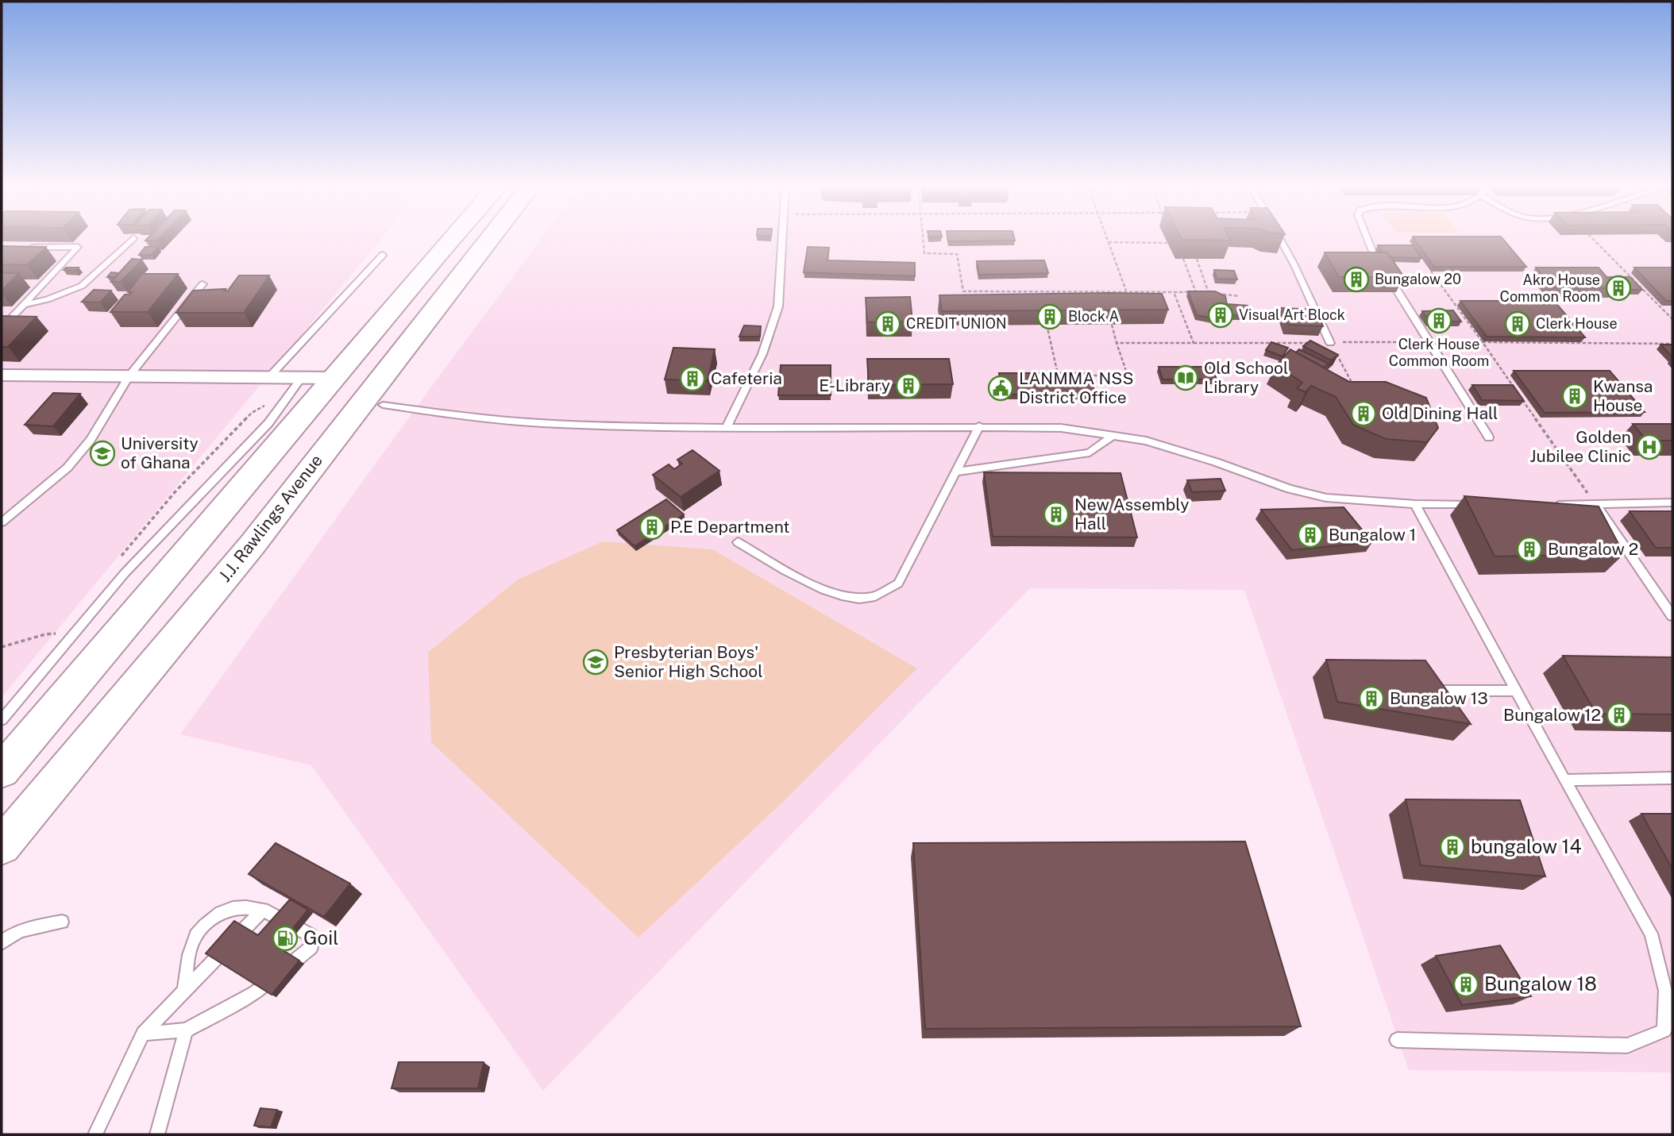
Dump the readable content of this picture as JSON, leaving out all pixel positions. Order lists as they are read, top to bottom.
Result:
{
  "streets": {
    "highway": ["J.J. Rawlings Avenue"]
  },
  "places": {
    "building": [
      "Bungalow 20",
      "Akro House Common Room",
      "Visual Art Block",
      "Block A",
      "Clerk House Common Room",
      "CREDIT UNION",
      "Clerk House",
      "Cafeteria",
      "E-Library",
      "Kwansa House",
      "Old Dining Hall",
      "New Assembly Hall",
      "P.E Department",
      "Bungalow 1",
      "Bungalow 2",
      "Bungalow 13",
      "Bungalow 12",
      "bungalow 14",
      "Bungalow 18"
    ],
    "library": ["Old School Library"],
    "public building": ["LANMMA NSS District Office"],
    "hospital": ["Golden Jubilee Clinic"],
    "school or university": ["University of Ghana", "Presbyterian Boys' Senior High School"],
    "fuel station": ["Goil"]
  }
}
